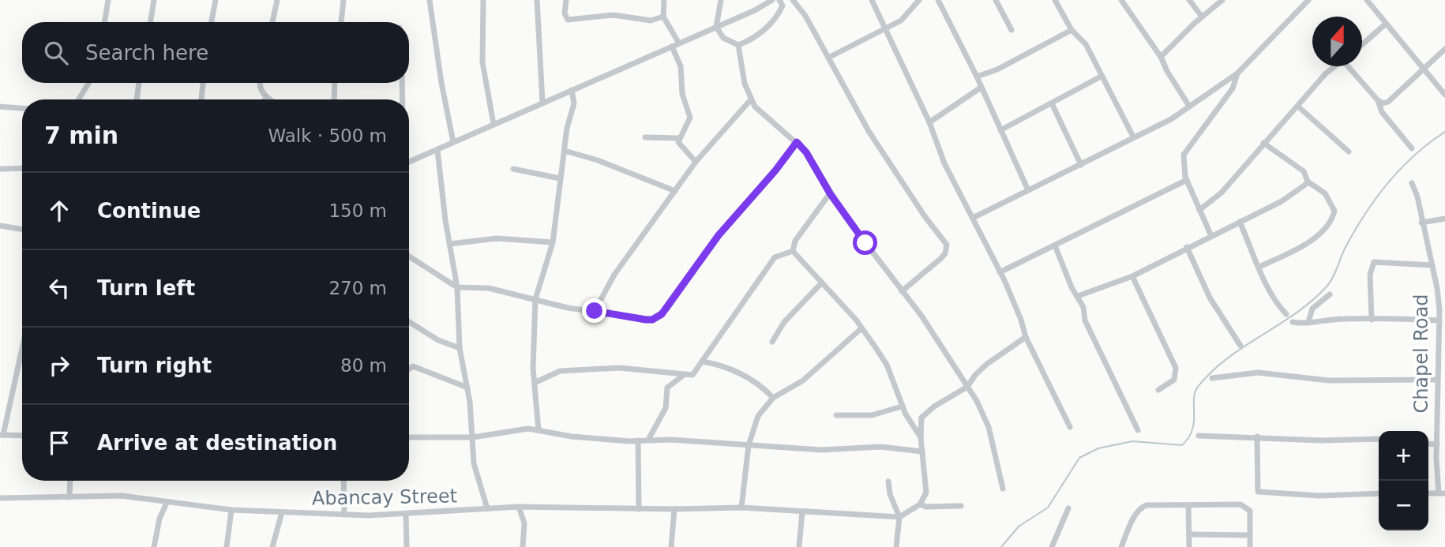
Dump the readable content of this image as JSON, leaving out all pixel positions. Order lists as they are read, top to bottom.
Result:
{
  "streets": {
    "street": ["Chapel Road", "Abancay Street"]
  },
  "north": "top",
  "page": {
    "search": "Search here",
    "heading": ["7 min", "Walk · 500 m"],
    "list": [
      ["Continue", "150 m"],
      ["Turn left", "270 m"],
      ["Turn right", "80 m"],
      "Arrive at destination"
    ],
    "map_buttons": ["+", "−"]
  }
}
